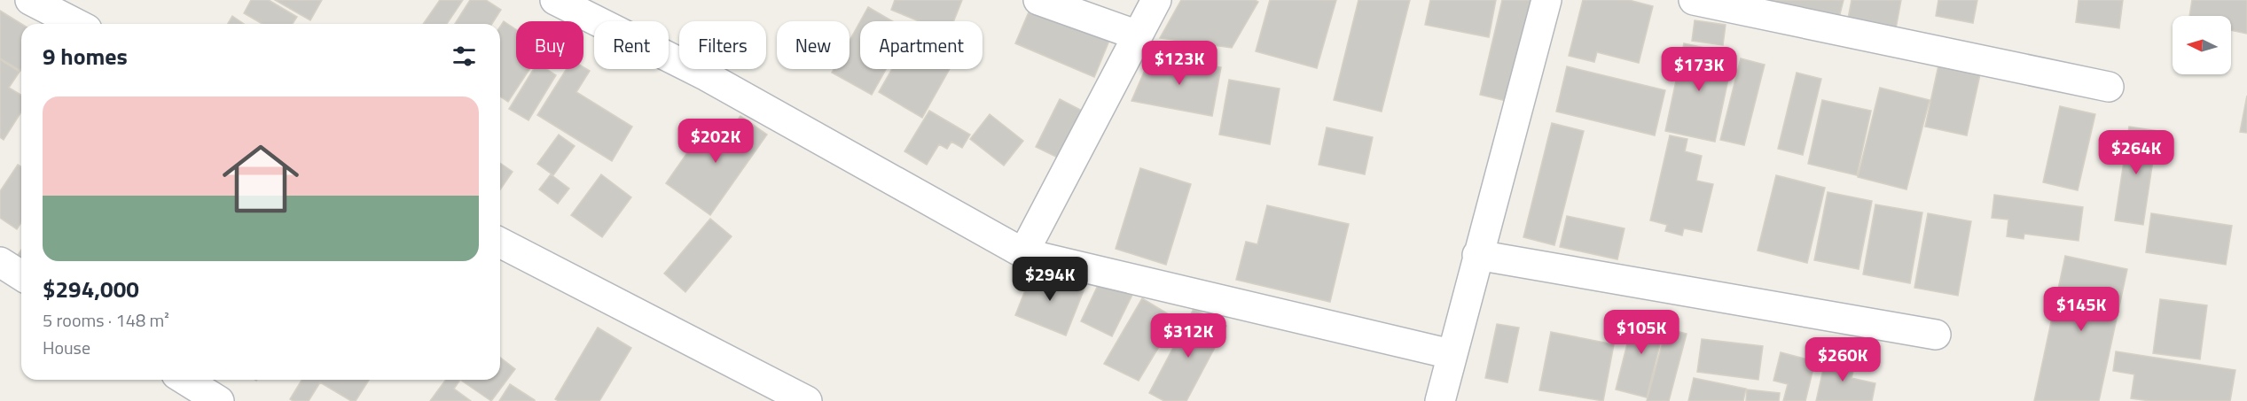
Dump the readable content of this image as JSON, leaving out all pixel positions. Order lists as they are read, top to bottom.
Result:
{
  "north": "left",
  "page": {
    "chip": [
      "Buy",
      "Rent",
      "Filters",
      "New",
      "Apartment"
    ],
    "heading": "9 homes",
    "price": [
      "$123K",
      "$173K",
      "$202K",
      "$264K",
      "$294K",
      "$145K",
      "$105K",
      "$312K",
      "$260K"
    ],
    "list": [
      {
        "name": "$294,000",
        "note": "5 rooms · 148 m² · House"
      }
    ]
  }
}
